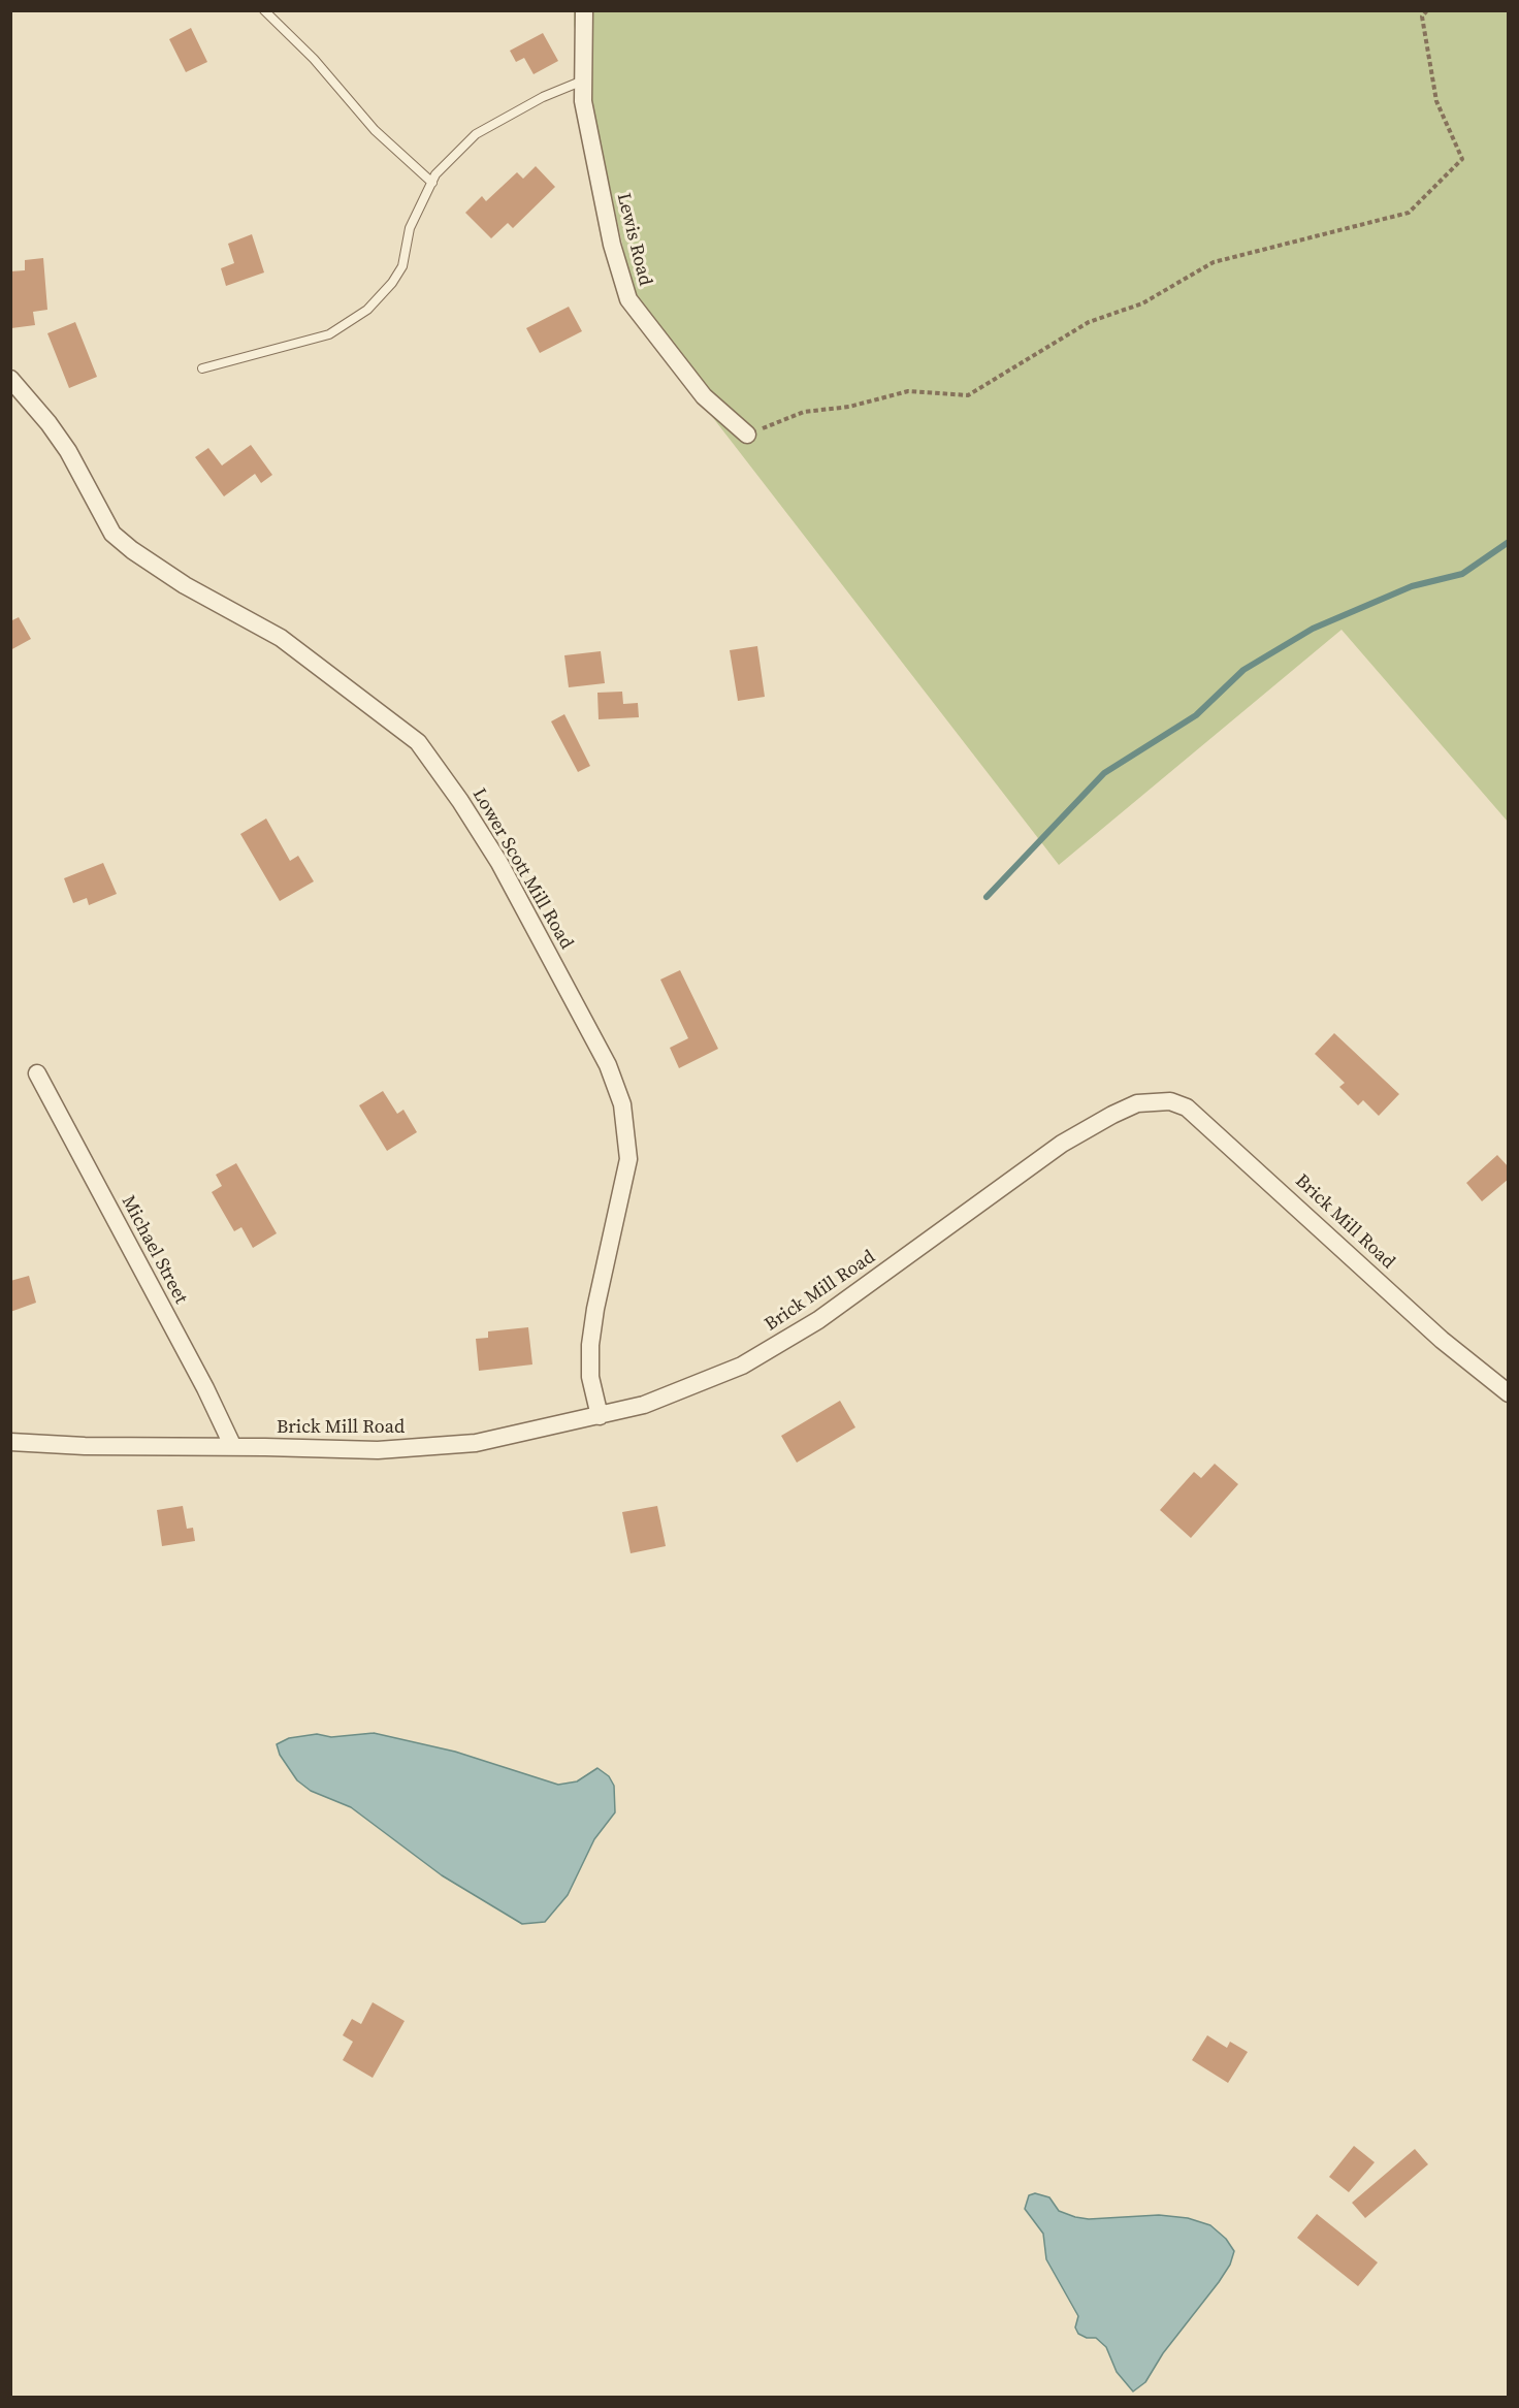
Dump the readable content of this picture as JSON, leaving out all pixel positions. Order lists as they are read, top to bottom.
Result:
{
  "streets": {
    "street": [
      "Lewis Road",
      "Lower Scott Mill Road",
      "Brick Mill Road",
      "Michael Street"
    ]
  },
  "crossings": [
    ["Lower Scott Mill Road", "Brick Mill Road"],
    ["Brick Mill Road", "Michael Street"]
  ]
}
